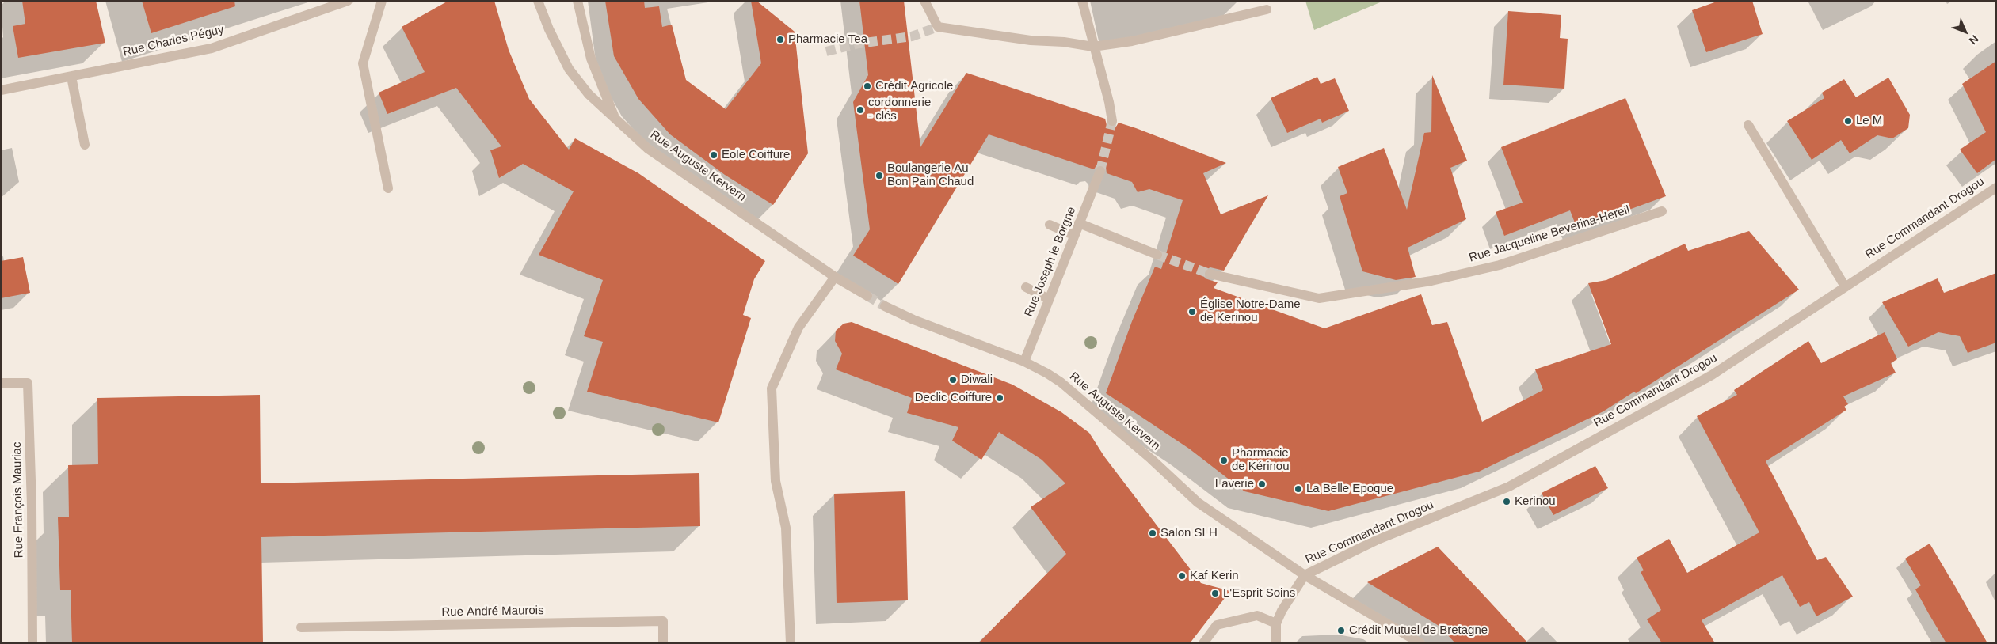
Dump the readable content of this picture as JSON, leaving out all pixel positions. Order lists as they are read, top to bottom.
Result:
{
  "streets": {
    "street": [
      "Rue Charles Péguy",
      "Rue Auguste Kervern",
      "Rue Commandant Drogou",
      "Rue Jacqueline Beverina-Hereil",
      "Rue Joseph le Borgne",
      "Rue François Mauriac",
      "Rue André Maurois"
    ]
  },
  "crossings": [
    ["Rue Auguste Kervern", "Rue Commandant Drogou"],
    ["Rue Auguste Kervern", "Rue Joseph le Borgne"]
  ],
  "places": [
    "Pharmacie Tea",
    "Crédit Agricole",
    "cordonnerie - clés",
    "Le M",
    "Eole Coiffure",
    "Boulangerie Au Bon Pain Chaud",
    "Église Notre-Dame de Kerinou",
    "Diwali",
    "Declic Coiffure",
    "Pharmacie de Kérinou",
    "Laverie",
    "La Belle Epoque",
    "Kerinou",
    "Salon SLH",
    "Kaf Kerin",
    "L'Esprit Soins",
    "Crédit Mutuel de Bretagne"
  ],
  "north": "bottom right"
}
